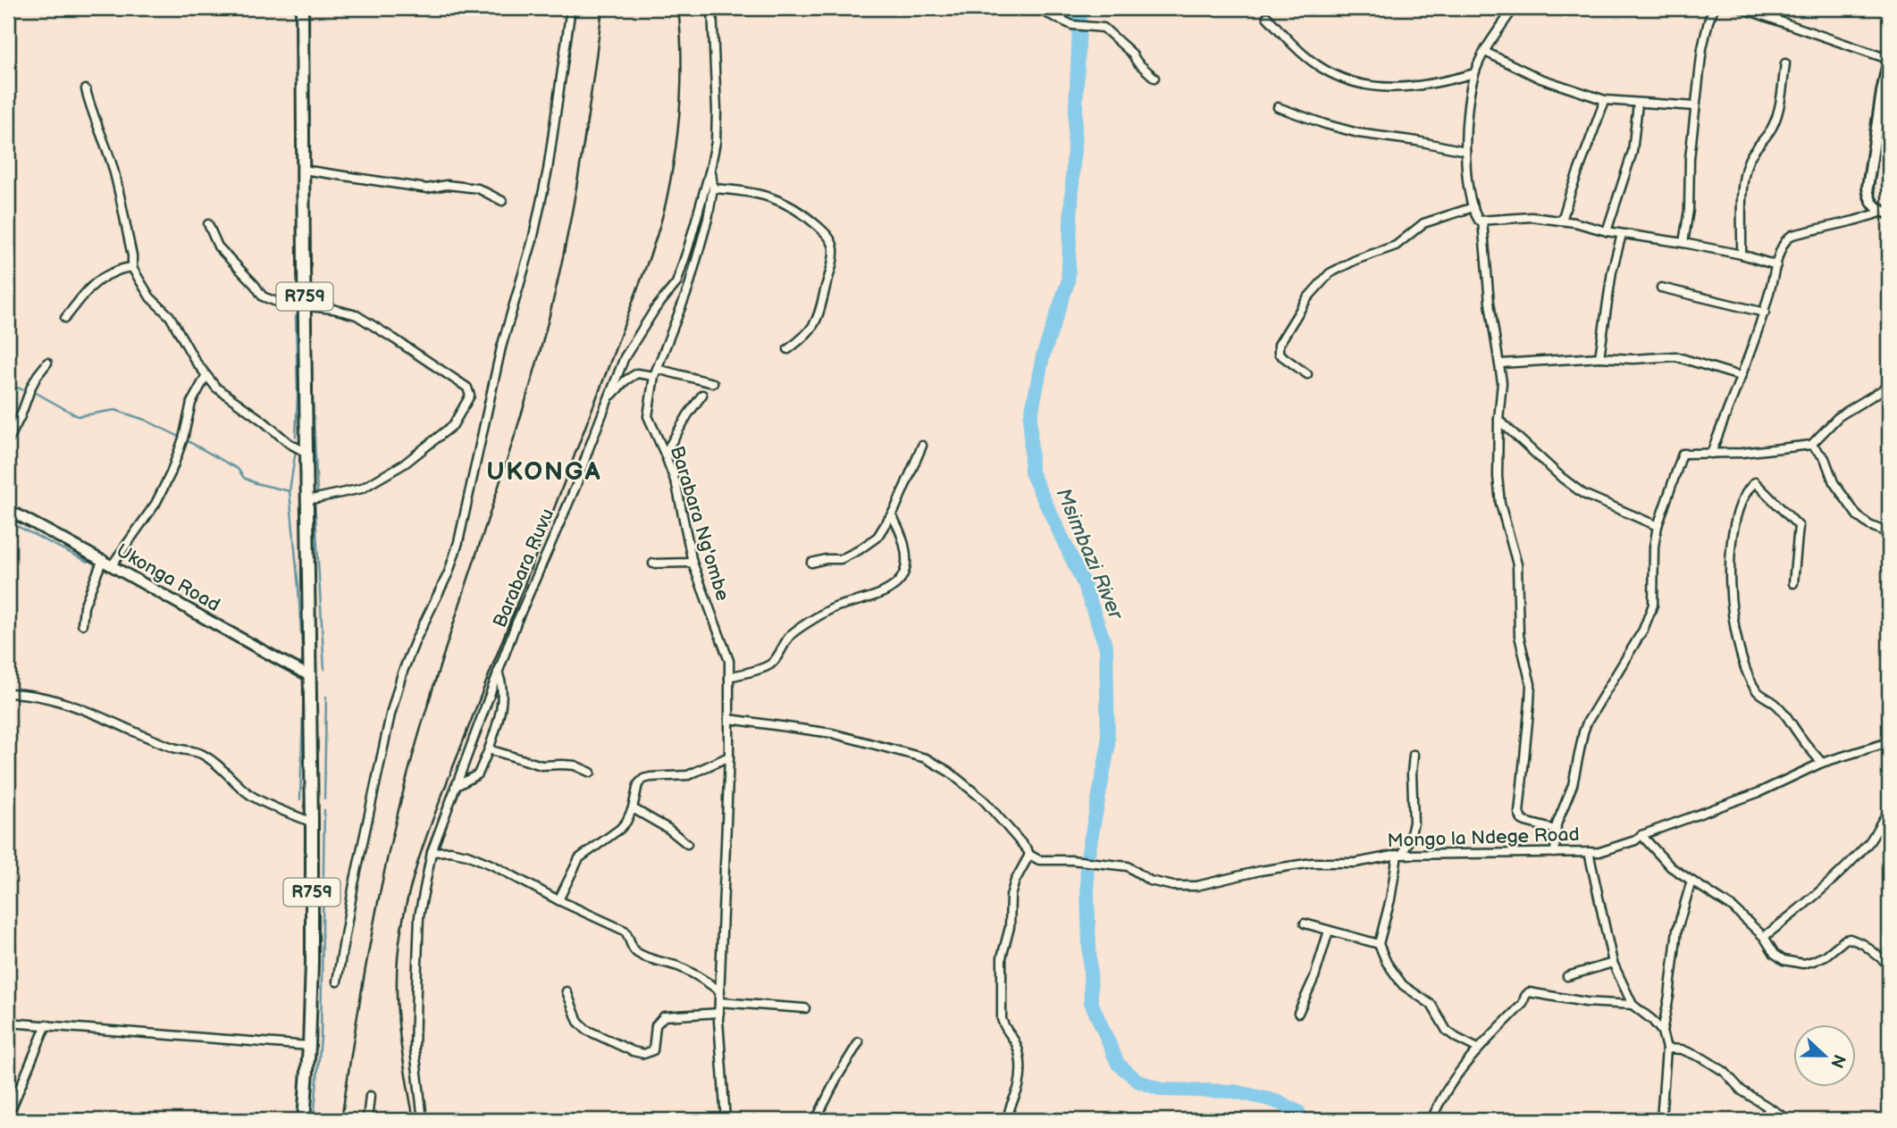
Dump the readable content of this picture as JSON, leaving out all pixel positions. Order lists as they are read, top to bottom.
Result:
{
  "streets": {
    "main road": ["R759"],
    "street": [
      "Barabara Ng'ombe",
      "Barabara Ruvu",
      "Ukonga Road",
      "Mongo la Ndege Road"
    ]
  },
  "crossings": [
    ["R759", "Ukonga Road"],
    ["Barabara Ng'ombe", "Barabara Ruvu"]
  ],
  "districts": ["UKONGA"],
  "water": ["Msimbazi River"],
  "north": "right"
}
